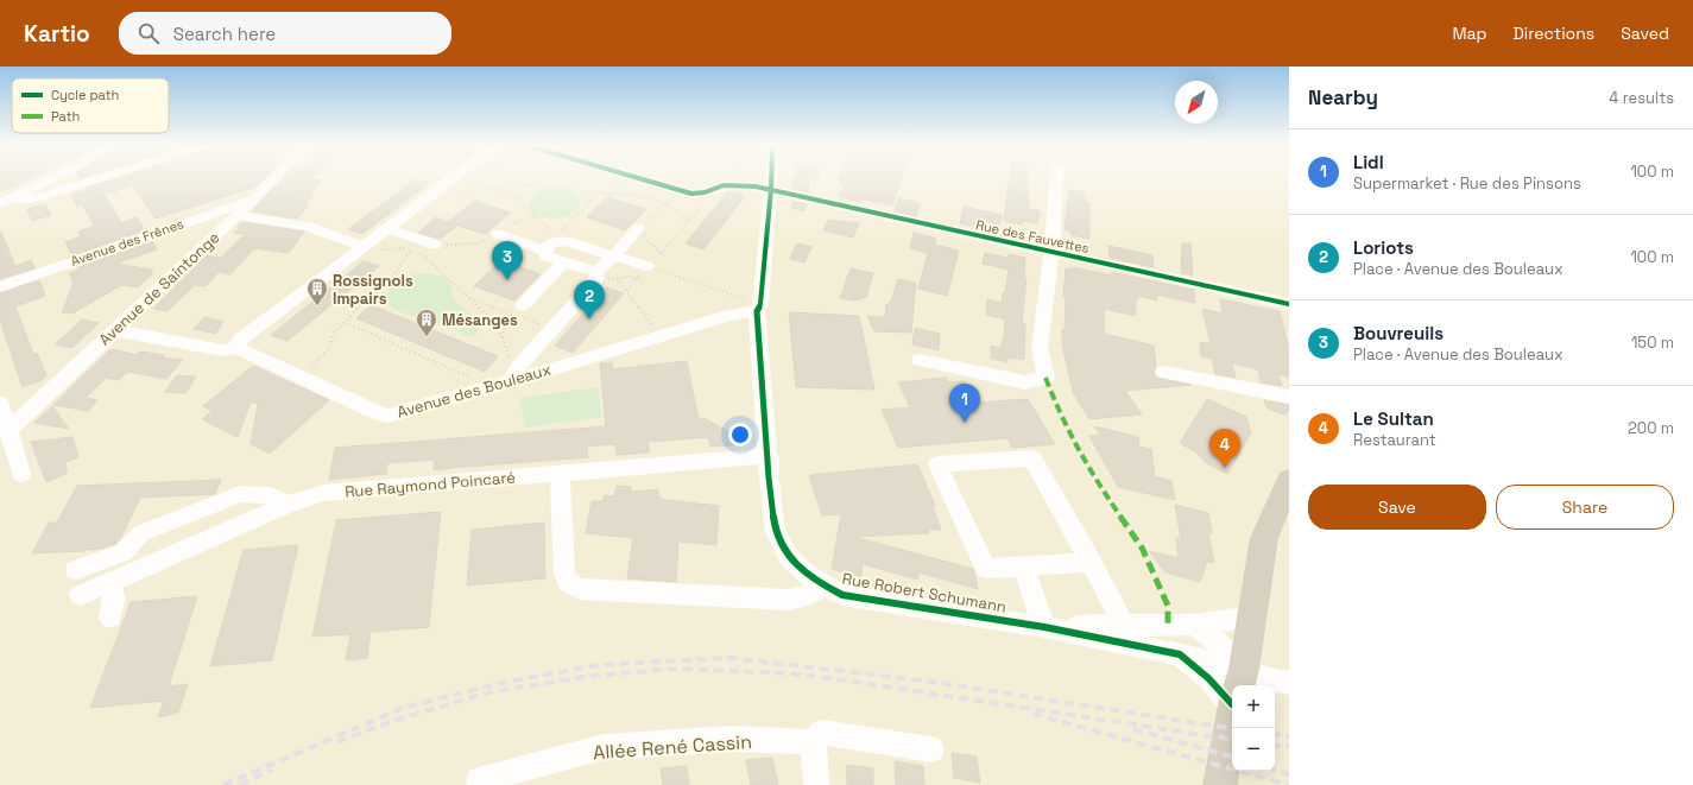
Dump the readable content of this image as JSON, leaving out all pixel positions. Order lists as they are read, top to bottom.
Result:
{
  "streets": {
    "street": [
      "Rue des Fauvettes",
      "Avenue des Frênes",
      "Avenue de Saintonge",
      "Avenue des Bouleaux",
      "Rue Raymond Poincaré",
      "Rue Robert Schumann",
      "Allée René Cassin"
    ]
  },
  "crossings": [
    ["Rue des Fauvettes", "Rue Robert Schumann"],
    ["Avenue des Frênes", "Avenue de Saintonge"],
    ["Avenue de Saintonge", "Avenue des Bouleaux"],
    ["Avenue des Bouleaux", "Rue Robert Schumann"],
    ["Rue Raymond Poincaré", "Rue Robert Schumann"]
  ],
  "places": {
    "building": ["Rossignols Impairs", "Mésanges"]
  },
  "legend": ["Cycle path", "Path"],
  "north": "bottom left",
  "page": {
    "header": "Kartio",
    "search": "Search here",
    "nav": ["Map", "Directions", "Saved"],
    "heading": ["Nearby", "4 results"],
    "list": [
      {
        "mark": "1",
        "name": "Lidl",
        "note": "Supermarket · Rue des Pinsons",
        "value": "100 m"
      },
      {
        "mark": "2",
        "name": "Loriots",
        "note": "Place · Avenue des Bouleaux",
        "value": "100 m"
      },
      {
        "mark": "3",
        "name": "Bouvreuils",
        "note": "Place · Avenue des Bouleaux",
        "value": "150 m"
      },
      {
        "mark": "4",
        "name": "Le Sultan",
        "note": "Restaurant",
        "value": "200 m"
      }
    ],
    "pins": [
      "3",
      "2",
      "1",
      "4"
    ],
    "buttons": ["Save", "Share"],
    "map_buttons": ["+", "−"]
  }
}
